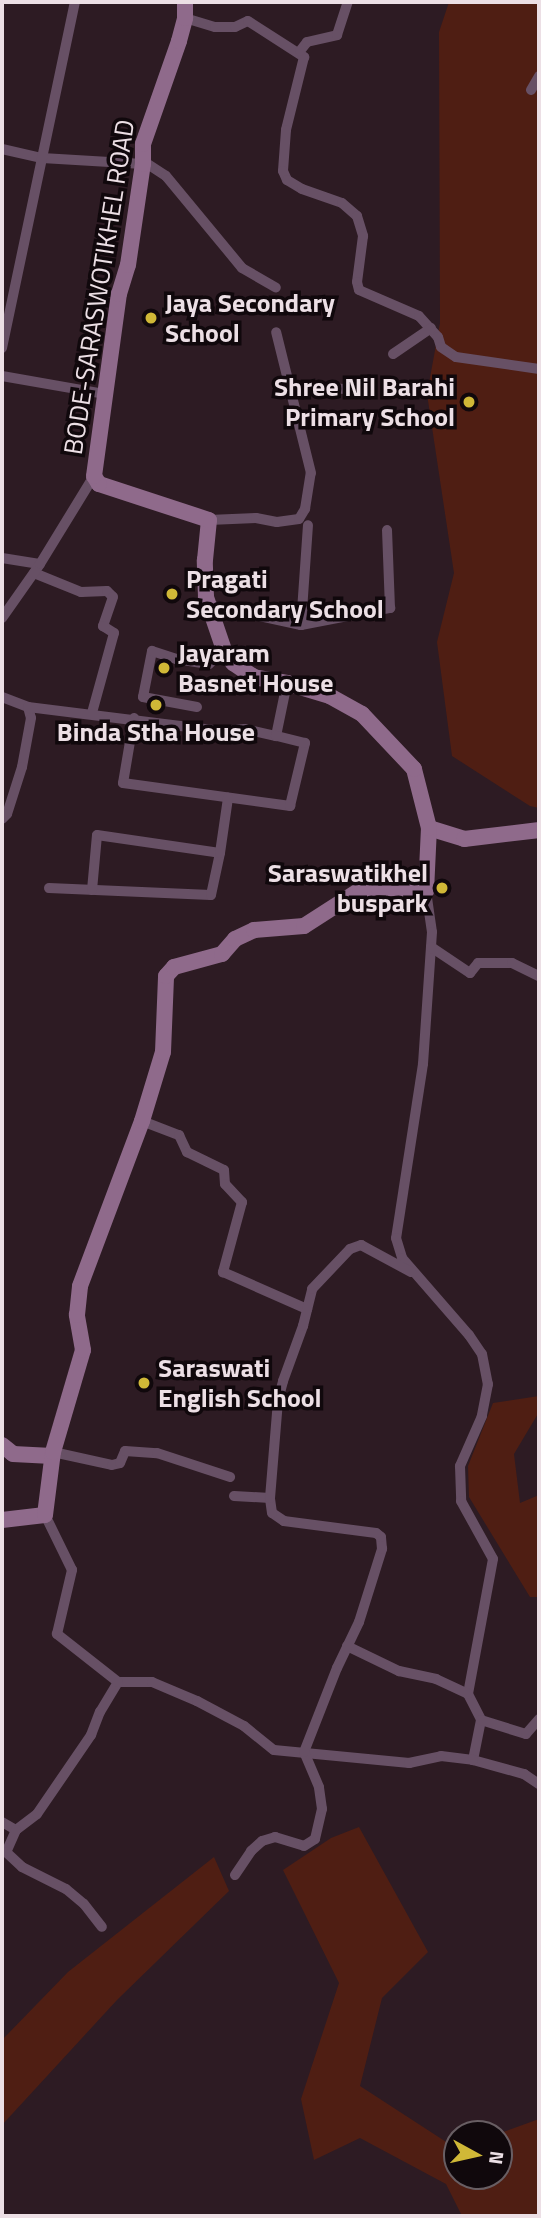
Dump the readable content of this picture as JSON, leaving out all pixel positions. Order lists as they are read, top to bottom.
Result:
{
  "streets": {
    "street": ["BODE-SARASWOTIKHEL ROAD"]
  },
  "places": [
    "Jaya Secondary School",
    "Shree Nil Barahi Primary School",
    "Pragati Secondary School",
    "Jayaram Basnet House",
    "Binda Stha House",
    "Saraswatikhel buspark",
    "Saraswati English School"
  ],
  "north": "right"
}
